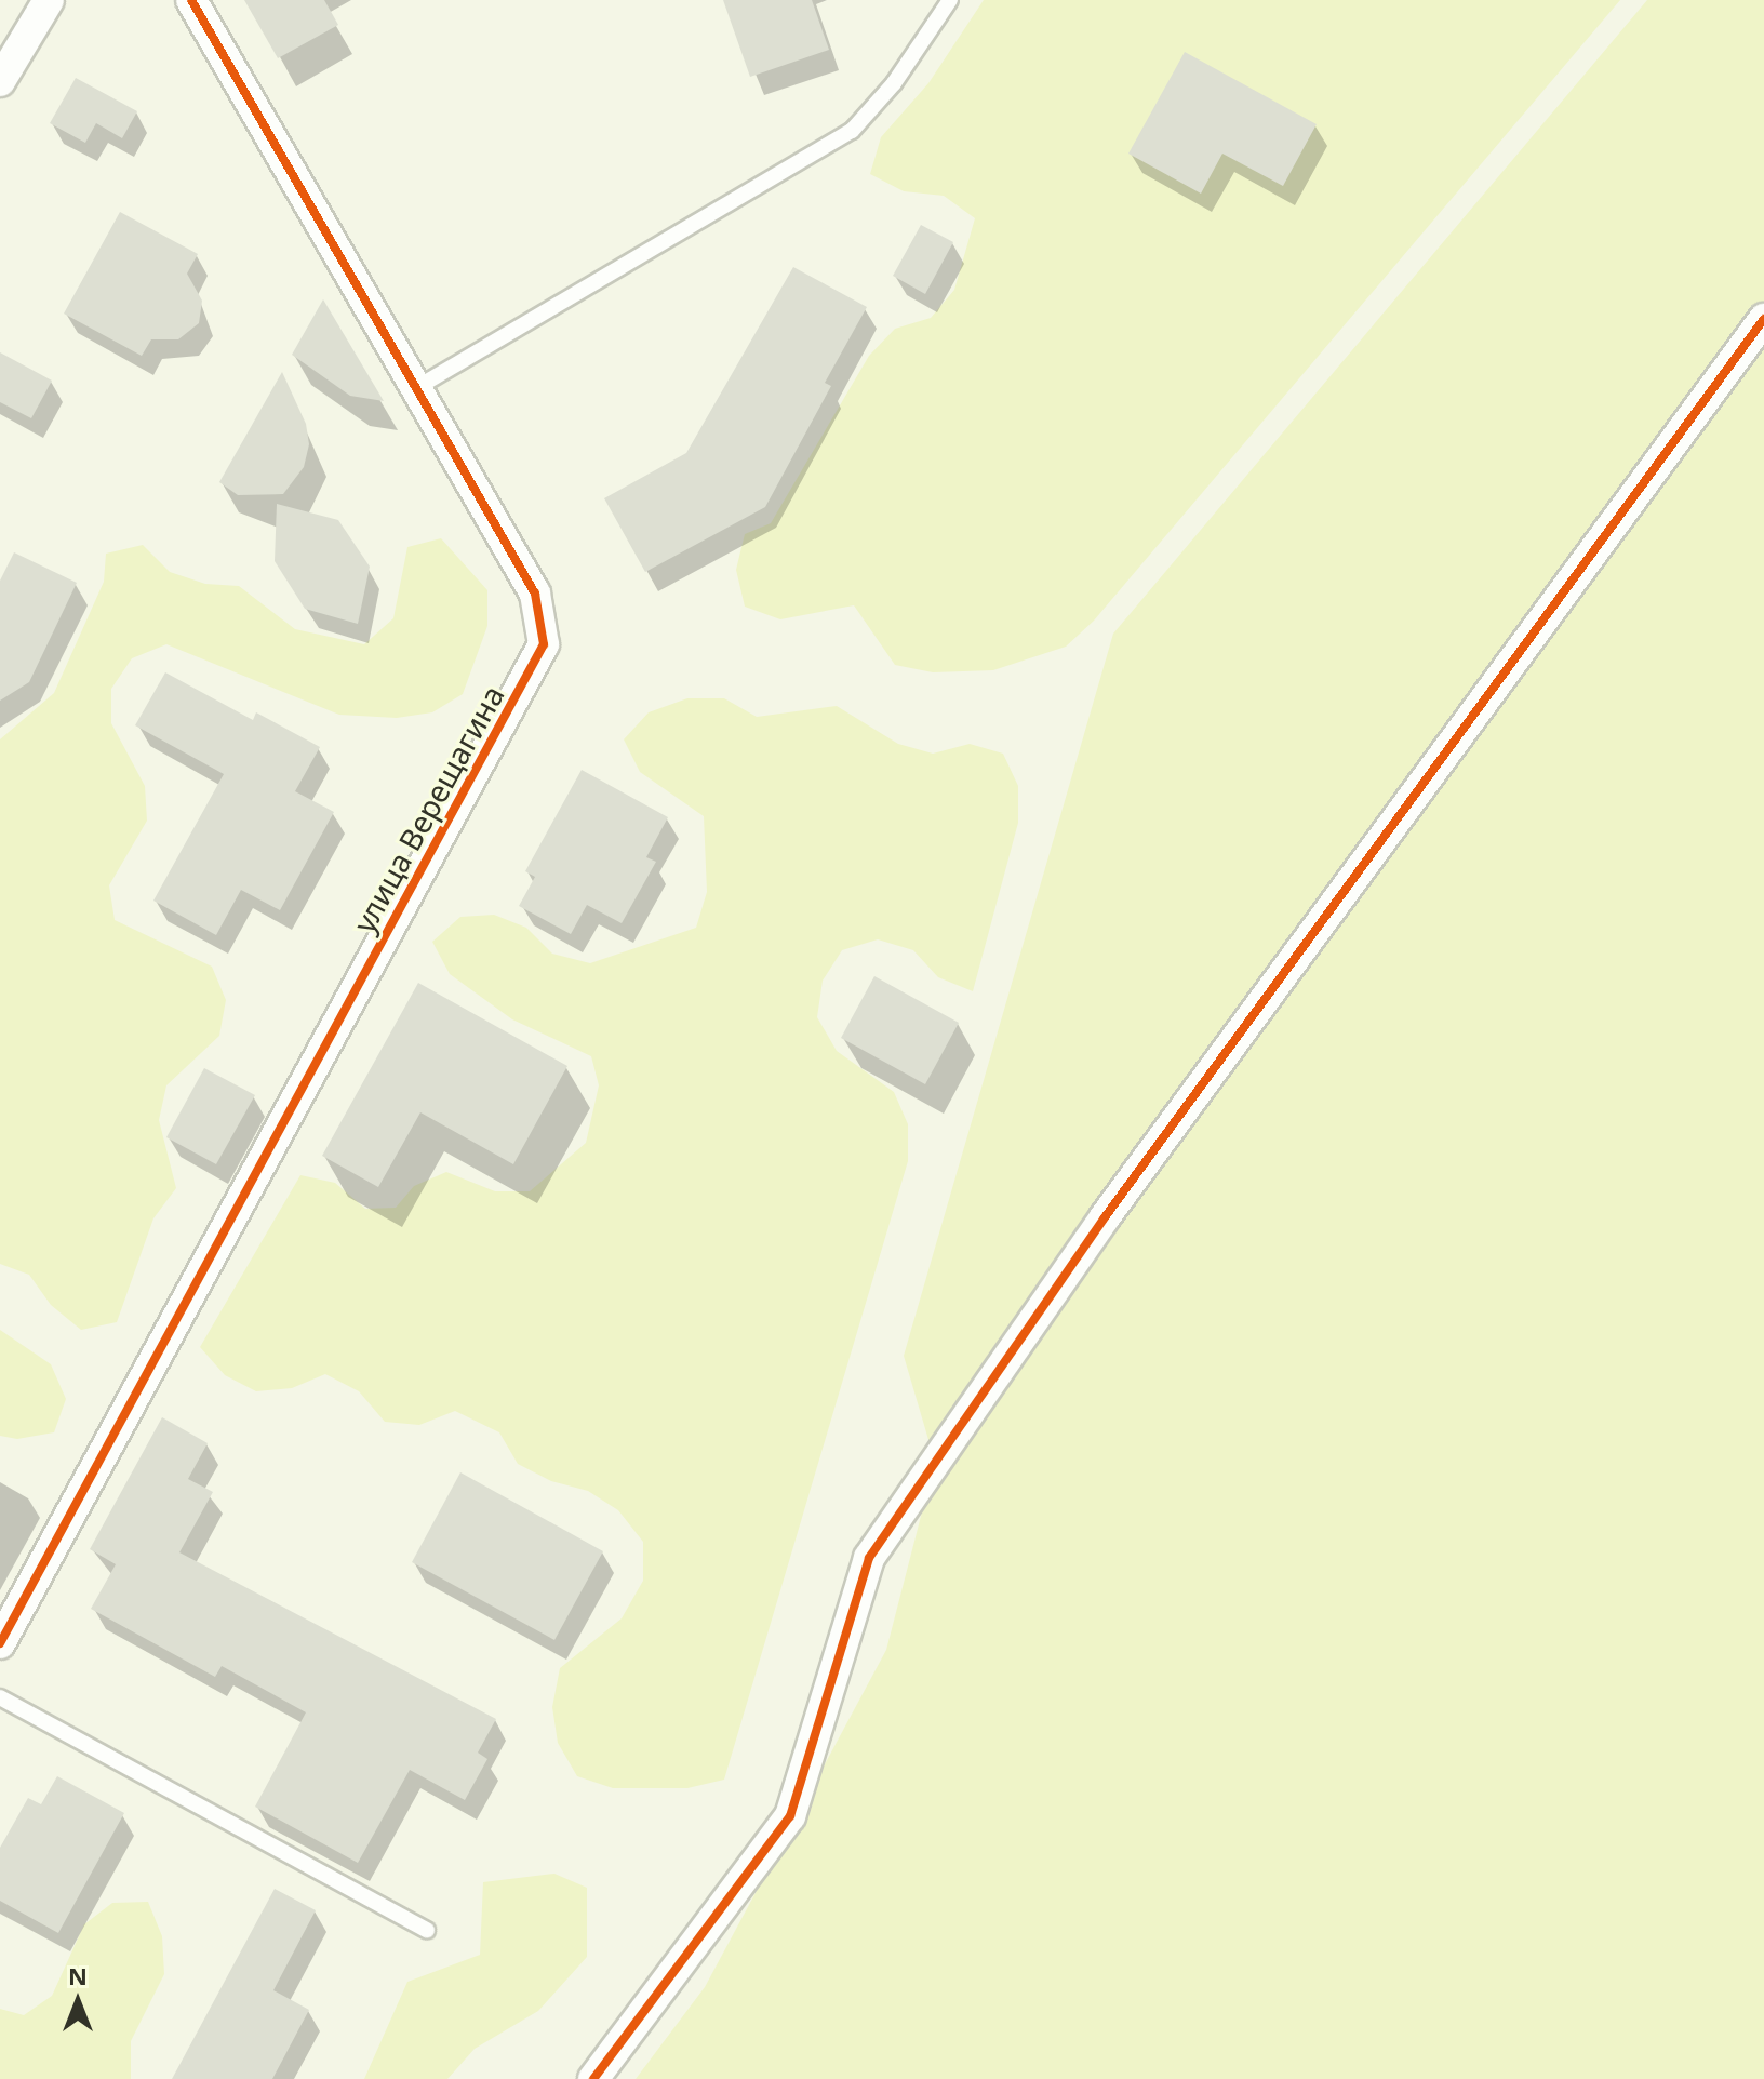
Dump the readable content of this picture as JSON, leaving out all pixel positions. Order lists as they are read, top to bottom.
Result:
{
  "streets": {
    "street": ["улица Верещагина"]
  },
  "north": "top"
}
